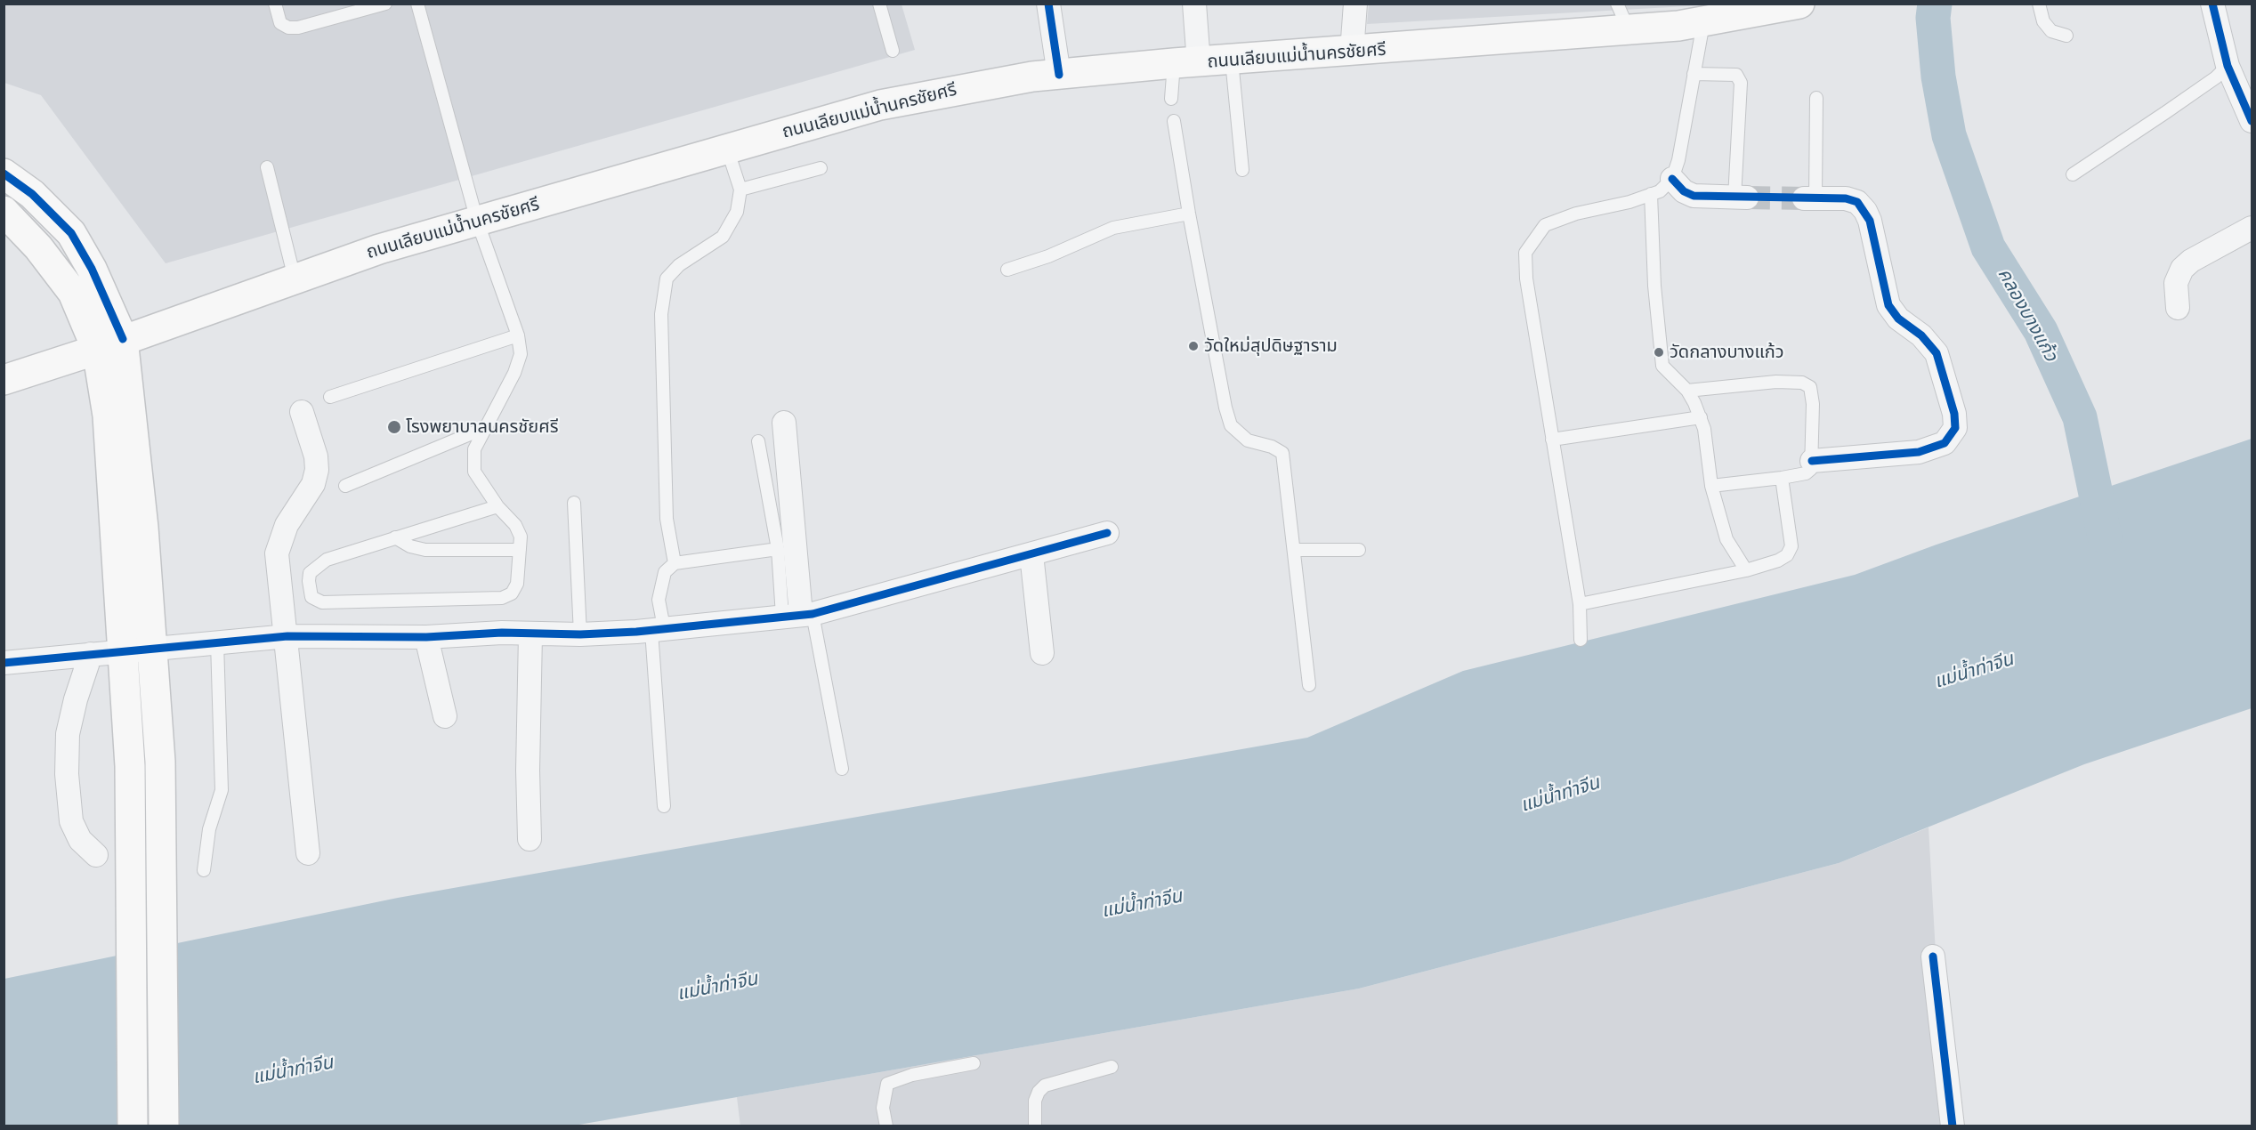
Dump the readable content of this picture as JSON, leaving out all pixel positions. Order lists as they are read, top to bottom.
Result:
{
  "streets": {
    "main road": ["ถนนเลียบแม่น้ำนครชัยศรี"]
  },
  "water": ["คลองบางแก้ว", "แม่น้ำท่าจีน"],
  "places": ["วัดใหม่สุปดิษฐาราม", "วัดกลางบางแก้ว", "โรงพยาบาลนครชัยศรี"]
}
